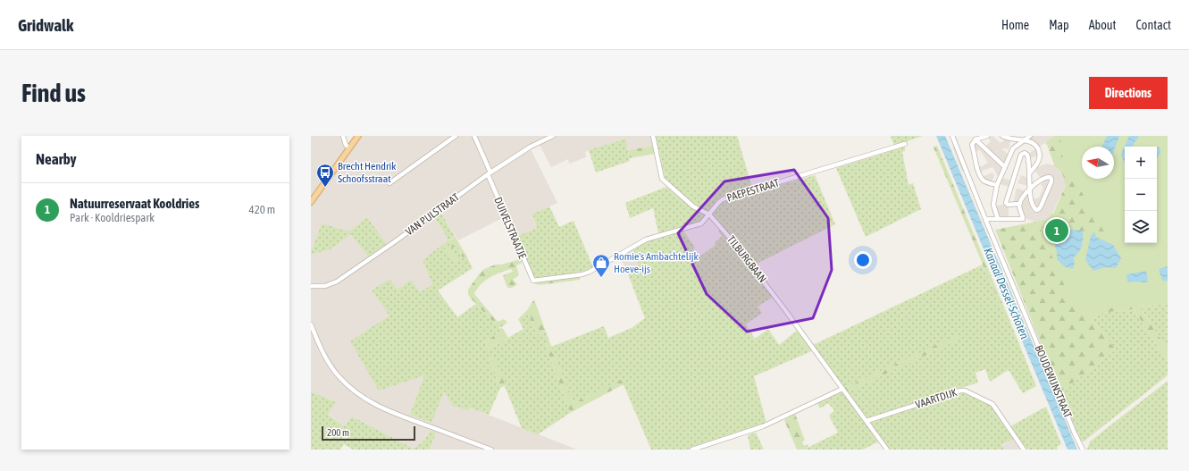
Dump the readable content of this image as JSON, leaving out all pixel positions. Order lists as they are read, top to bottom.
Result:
{
  "streets": {
    "street": [
      "PAEPESTRAAT",
      "VAN PULSTRAAT",
      "DUIVELSTRAATJE",
      "TILBURGBAAN",
      "BOUDEWIJNSTRAAT",
      "VAARTDIJK"
    ]
  },
  "crossings": [
    ["PAEPESTRAAT", "DUIVELSTRAATJE"],
    ["PAEPESTRAAT", "TILBURGBAAN"],
    ["VAN PULSTRAAT", "DUIVELSTRAATJE"],
    ["TILBURGBAAN", "VAARTDIJK"]
  ],
  "water": ["Kanaal Dessel-Schoten"],
  "places": {
    "bus stop": ["Brecht Hendrik Schoofsstraat"],
    "shop": ["Romie's Ambachtelijk Hoeve-ijs"]
  },
  "scale_bar": "200 m",
  "north": "left",
  "page": {
    "header": "Gridwalk",
    "nav": [
      "Home",
      "Map",
      "About",
      "Contact"
    ],
    "buttons": "Directions",
    "title": "Find us",
    "heading": "Nearby",
    "map_buttons": ["+", "−"],
    "list": [
      {
        "mark": "1",
        "name": "Natuurreservaat Kooldries",
        "note": "Park · Kooldriespark",
        "value": "420 m"
      }
    ],
    "pins": "1",
    "scale": "200 m"
  }
}
